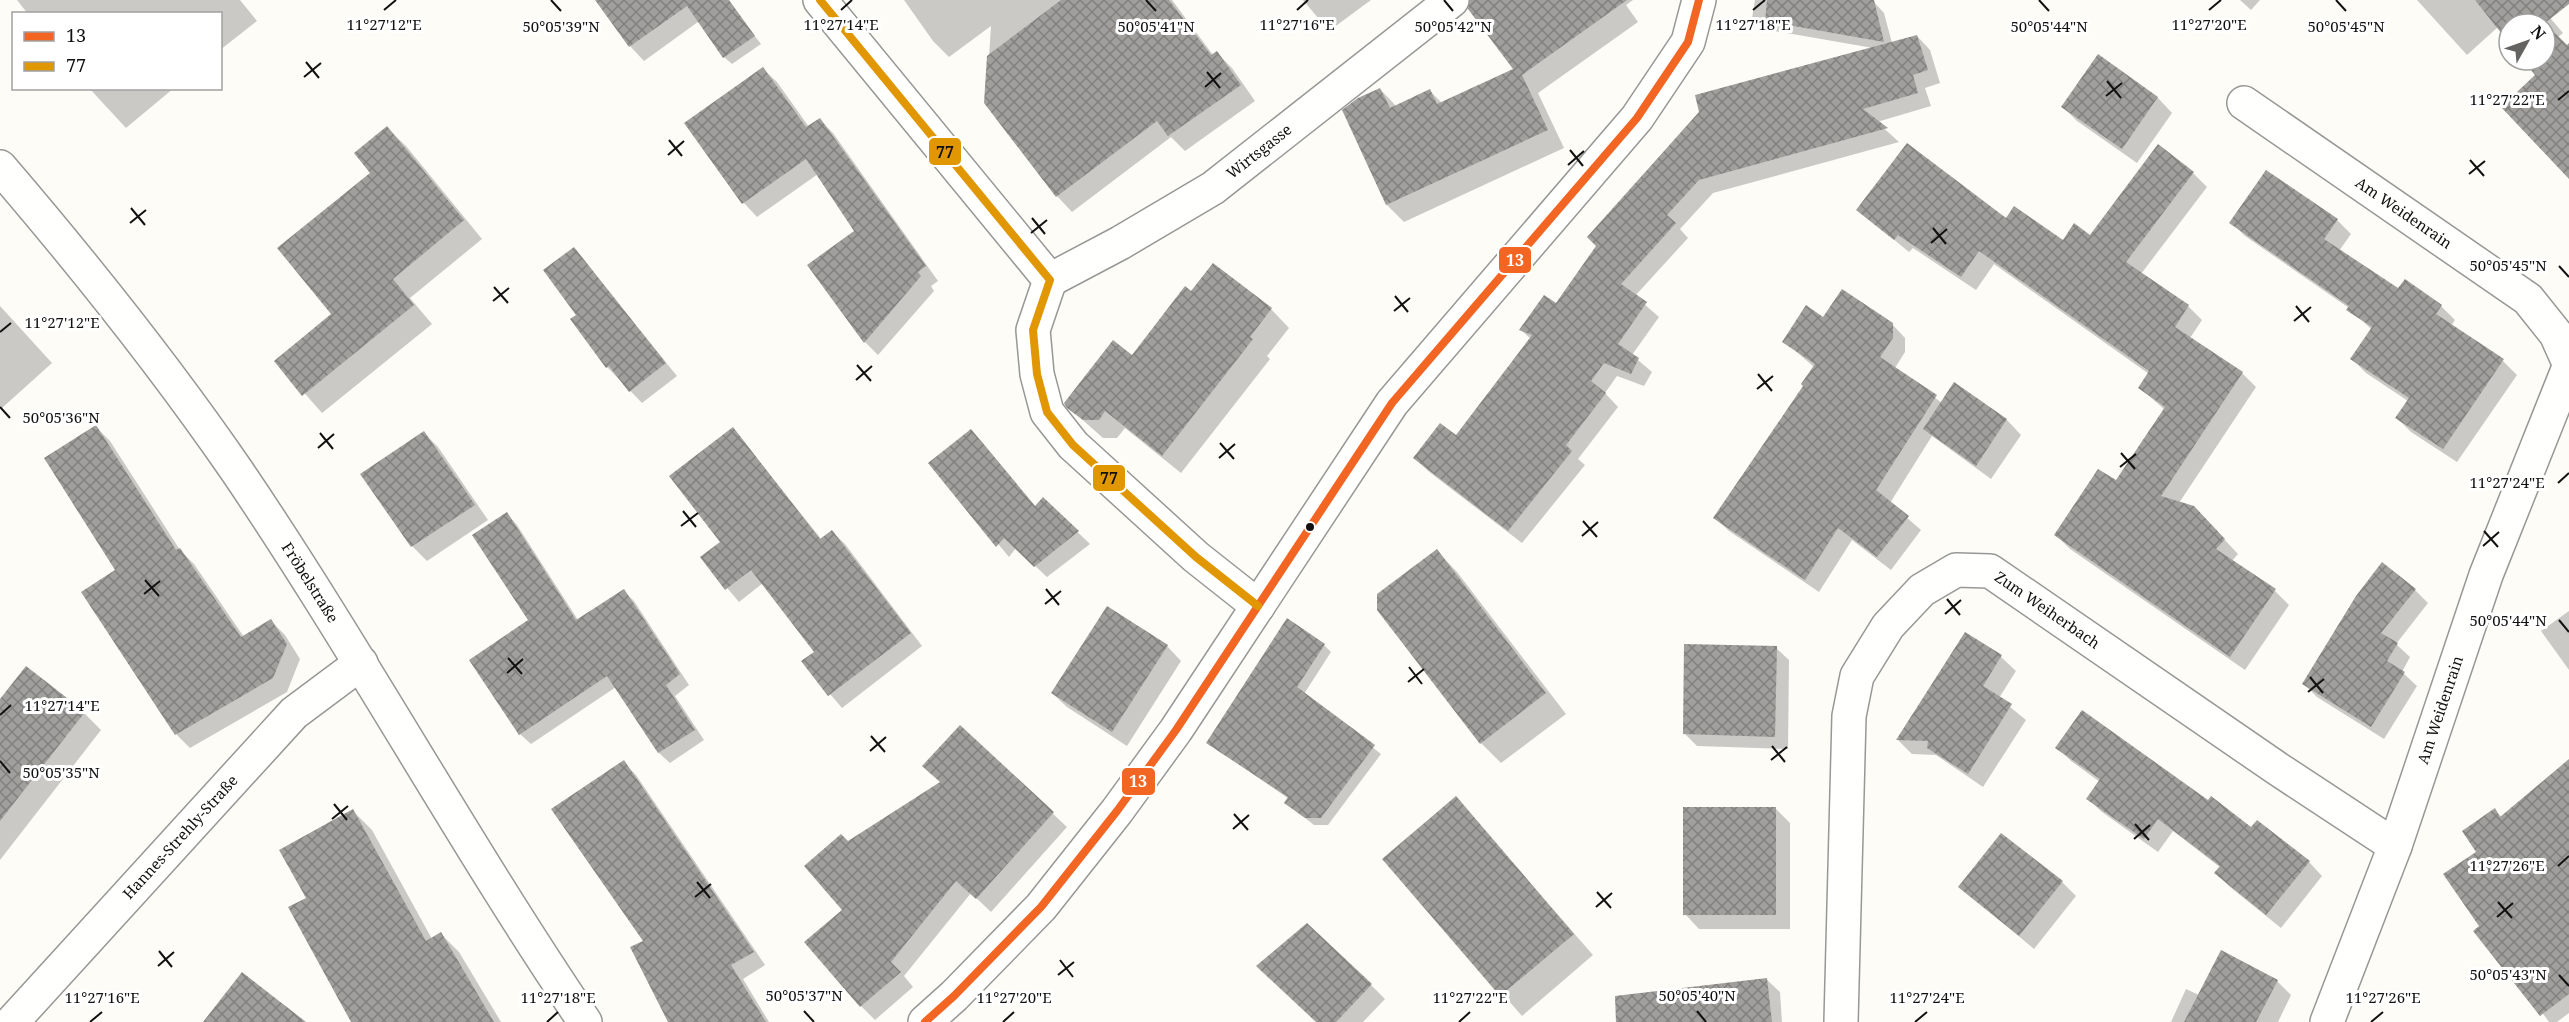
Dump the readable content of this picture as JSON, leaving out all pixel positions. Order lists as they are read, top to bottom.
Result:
{
  "streets": {
    "street": [
      "Wirtsgasse",
      "Am Weidenrain",
      "Fröbelstraße",
      "Zum Weiherbach",
      "Hannes-Strehly-Straße"
    ]
  },
  "crossings": [
    ["Am Weidenrain", "Zum Weiherbach"],
    ["Fröbelstraße", "Hannes-Strehly-Straße"]
  ],
  "lines": ["transit line 13", "transit line 77"],
  "legend": ["13", "77"],
  "north": "top right",
  "coordinates": [
    "11°27'12\"E",
    "11°27'14\"E",
    "11°27'20\"E",
    "11°27'16\"E",
    "11°27'18\"E",
    "50°05'45\"N",
    "50°05'39\"N",
    "50°05'41\"N",
    "50°05'42\"N",
    "50°05'44\"N",
    "11°27'22\"E",
    "50°05'36\"N",
    "11°27'24\"E",
    "50°05'35\"N",
    "11°27'26\"E",
    "50°05'43\"N",
    "50°05'37\"N",
    "50°05'40\"N"
  ]
}
